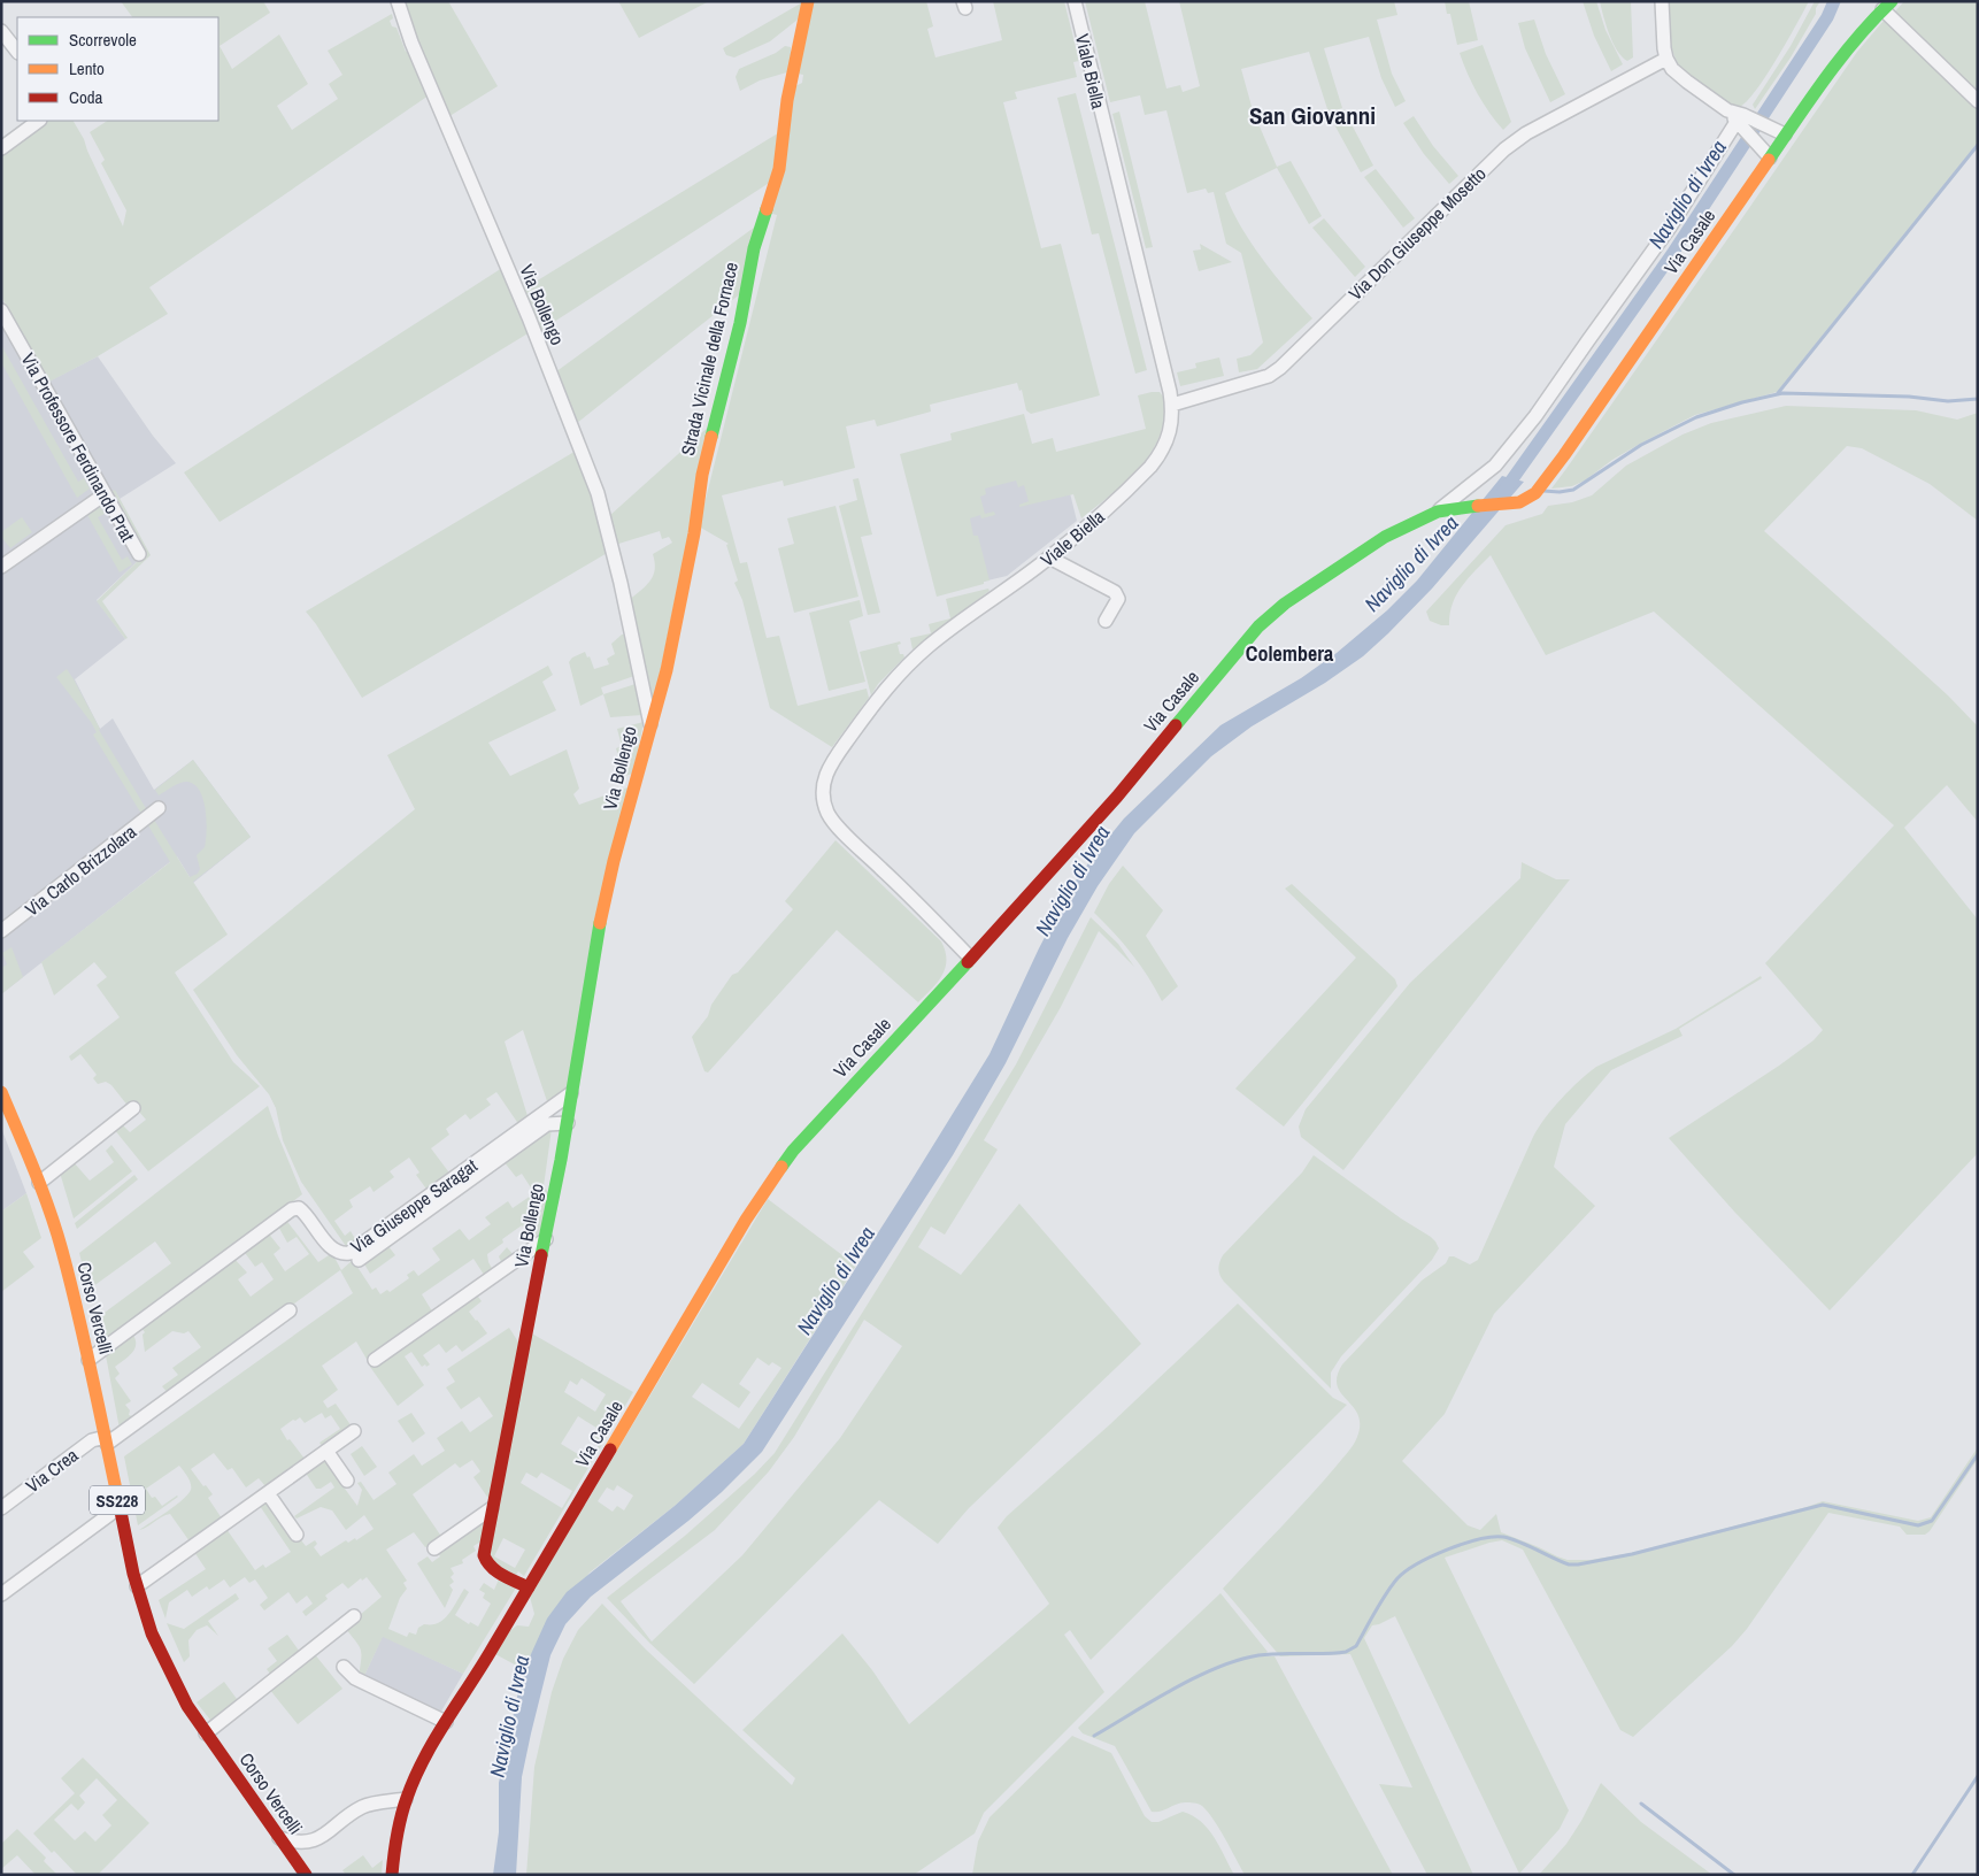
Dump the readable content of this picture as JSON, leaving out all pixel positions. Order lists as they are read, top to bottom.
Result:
{
  "streets": {
    "main road": [
      "Via Casale",
      "Via Bollengo",
      "Strada Vicinale della Fornace",
      "Corso Vercelli",
      "SS228"
    ],
    "street": [
      "Viale Biella",
      "Via Don Giuseppe Mosetto",
      "Via Professore Ferdinando Prat",
      "Via Carlo Brizzolara",
      "Via Giuseppe Saragat",
      "Via Crea"
    ]
  },
  "crossings": [
    ["Viale Biella", "Via Don Giuseppe Mosetto"],
    ["Viale Biella", "Via Casale"],
    ["Via Casale", "Via Bollengo"],
    ["Via Bollengo", "Strada Vicinale della Fornace"],
    ["Via Bollengo", "Via Giuseppe Saragat"],
    ["Via Giuseppe Saragat", "Corso Vercelli"],
    ["Corso Vercelli", "Via Crea"]
  ],
  "districts": ["San Giovanni", "Colembera"],
  "water": ["Naviglio di Ivrea"],
  "legend": ["Scorrevole", "Lento", "Coda"]
}
